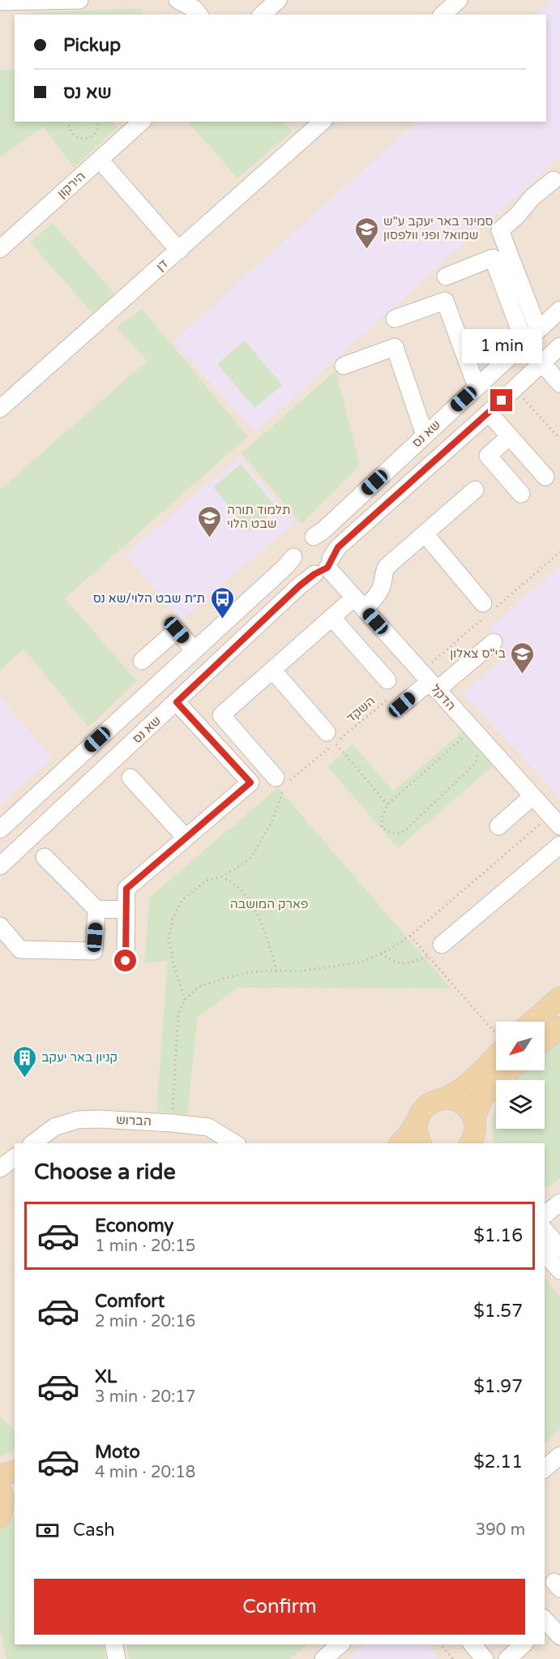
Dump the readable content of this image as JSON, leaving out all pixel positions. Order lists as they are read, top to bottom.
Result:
{
  "streets": {
    "street": [
      "הירקון",
      "דן",
      "שא נס",
      "הדקל",
      "הברוש"
    ],
    "path": ["השקד"]
  },
  "crossings": [
    ["שא נס", "הדקל"]
  ],
  "parks": ["פארק המושבה"],
  "places": {
    "school or university": ["סמינר באר יעקב ע\"ש שמואל ופני וולפסון", "תלמוד תורה שבט הלוי", "בי\"ס צאלון"],
    "bus stop": ["ת״ת שבט הלוי/שא נס"],
    "building": ["קניון באר יעקב"]
  },
  "north": "bottom left",
  "page": {
    "banner": ["Pickup", "שא נס"],
    "bubble": "1 min",
    "heading": "Choose a ride",
    "list": [
      {
        "name": "Economy",
        "note": "1 min · 20:15",
        "value": "$1.16"
      },
      {
        "name": "Comfort",
        "note": "2 min · 20:16",
        "value": "$1.57"
      },
      {
        "name": "XL",
        "note": "3 min · 20:17",
        "value": "$1.97"
      },
      {
        "name": "Moto",
        "note": "4 min · 20:18",
        "value": "$2.11"
      }
    ],
    "pay": ["Cash", "390 m"],
    "buttons": "Confirm"
  }
}
